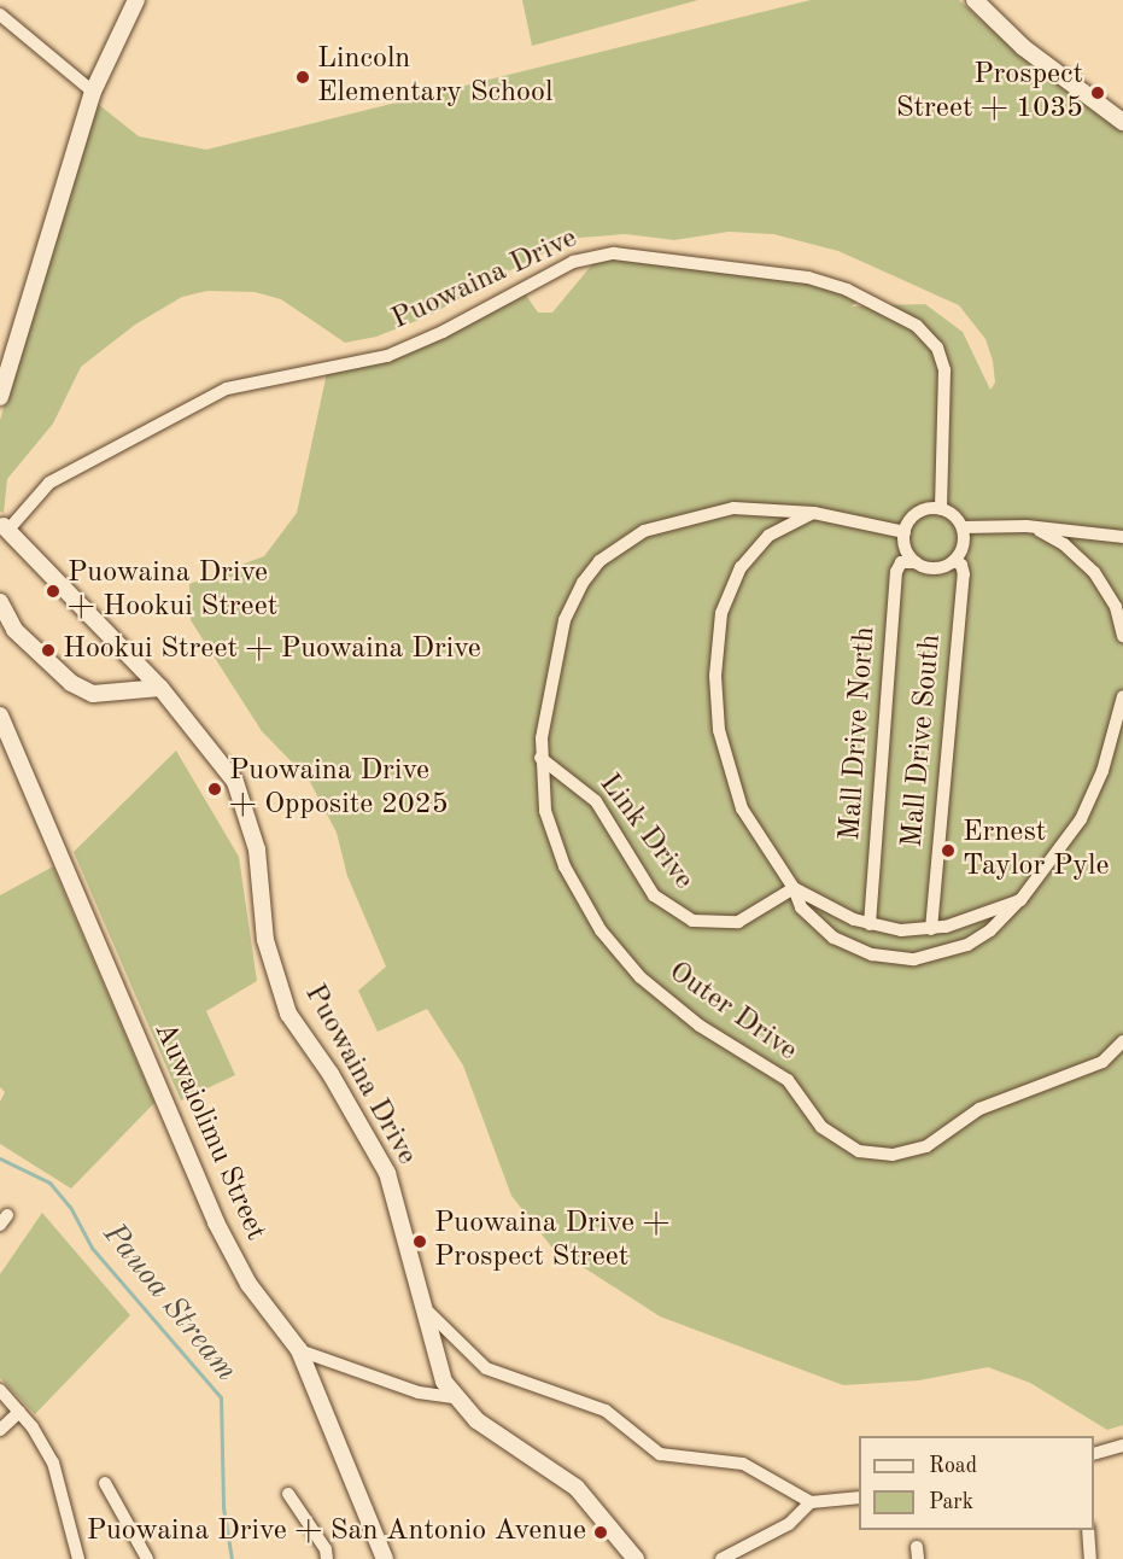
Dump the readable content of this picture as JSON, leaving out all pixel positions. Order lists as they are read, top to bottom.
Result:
{
  "streets": {
    "street": [
      "Puowaina Drive",
      "Mall Drive North",
      "Mall Drive South",
      "Link Drive",
      "Outer Drive",
      "Auwaiolimu Street"
    ]
  },
  "crossings": [
    ["Puowaina Drive", "Mall Drive North"],
    ["Puowaina Drive", "Mall Drive South"],
    ["Puowaina Drive", "Outer Drive"],
    ["Mall Drive North", "Mall Drive South"],
    ["Mall Drive North", "Outer Drive"],
    ["Mall Drive South", "Outer Drive"],
    ["Link Drive", "Outer Drive"]
  ],
  "water": ["Pauoa Stream"],
  "places": [
    "Lincoln Elementary School",
    "Prospect Street + 1035",
    "Puowaina Drive + Hookui Street",
    "Hookui Street + Puowaina Drive",
    "Puowaina Drive + Opposite 2025",
    "Ernest Taylor Pyle",
    "Puowaina Drive + Prospect Street",
    "Puowaina Drive + San Antonio Avenue"
  ],
  "legend": ["Road", "Park"]
}
